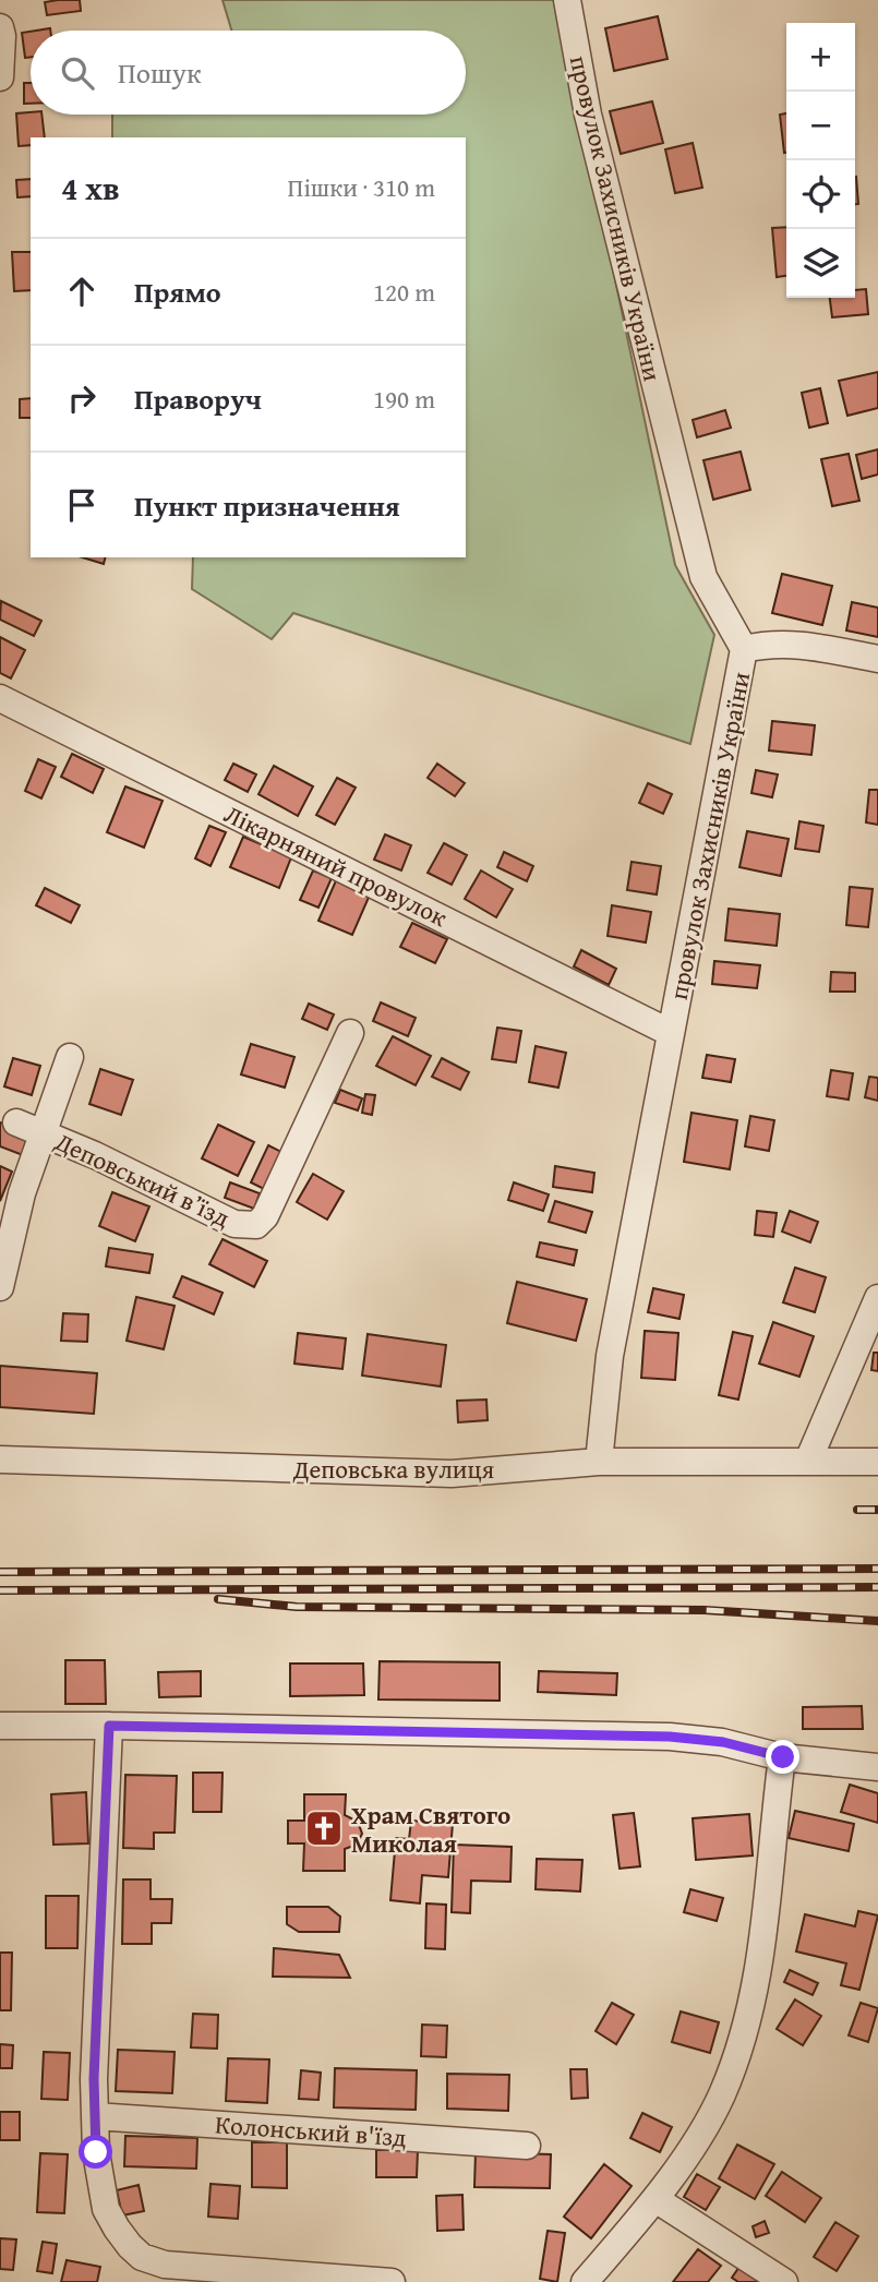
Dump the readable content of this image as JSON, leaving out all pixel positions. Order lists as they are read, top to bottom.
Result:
{
  "streets": {
    "street": [
      "провулок Захисників України",
      "Лікарняний провулок",
      "Деповський в’їзд",
      "Деповська вулиця",
      "Колонський в'їзд"
    ]
  },
  "crossings": [
    ["провулок Захисників України", "Лікарняний провулок"],
    ["провулок Захисників України", "Деповська вулиця"]
  ],
  "places": {
    "church": ["Храм Святого Миколая"]
  },
  "page": {
    "map_buttons": ["+", "−"],
    "search": "Пошук",
    "heading": ["4 хв", "Пішки · 310 m"],
    "list": [
      ["Прямо", "120 m"],
      ["Праворуч", "190 m"],
      "Пункт призначення"
    ]
  }
}
